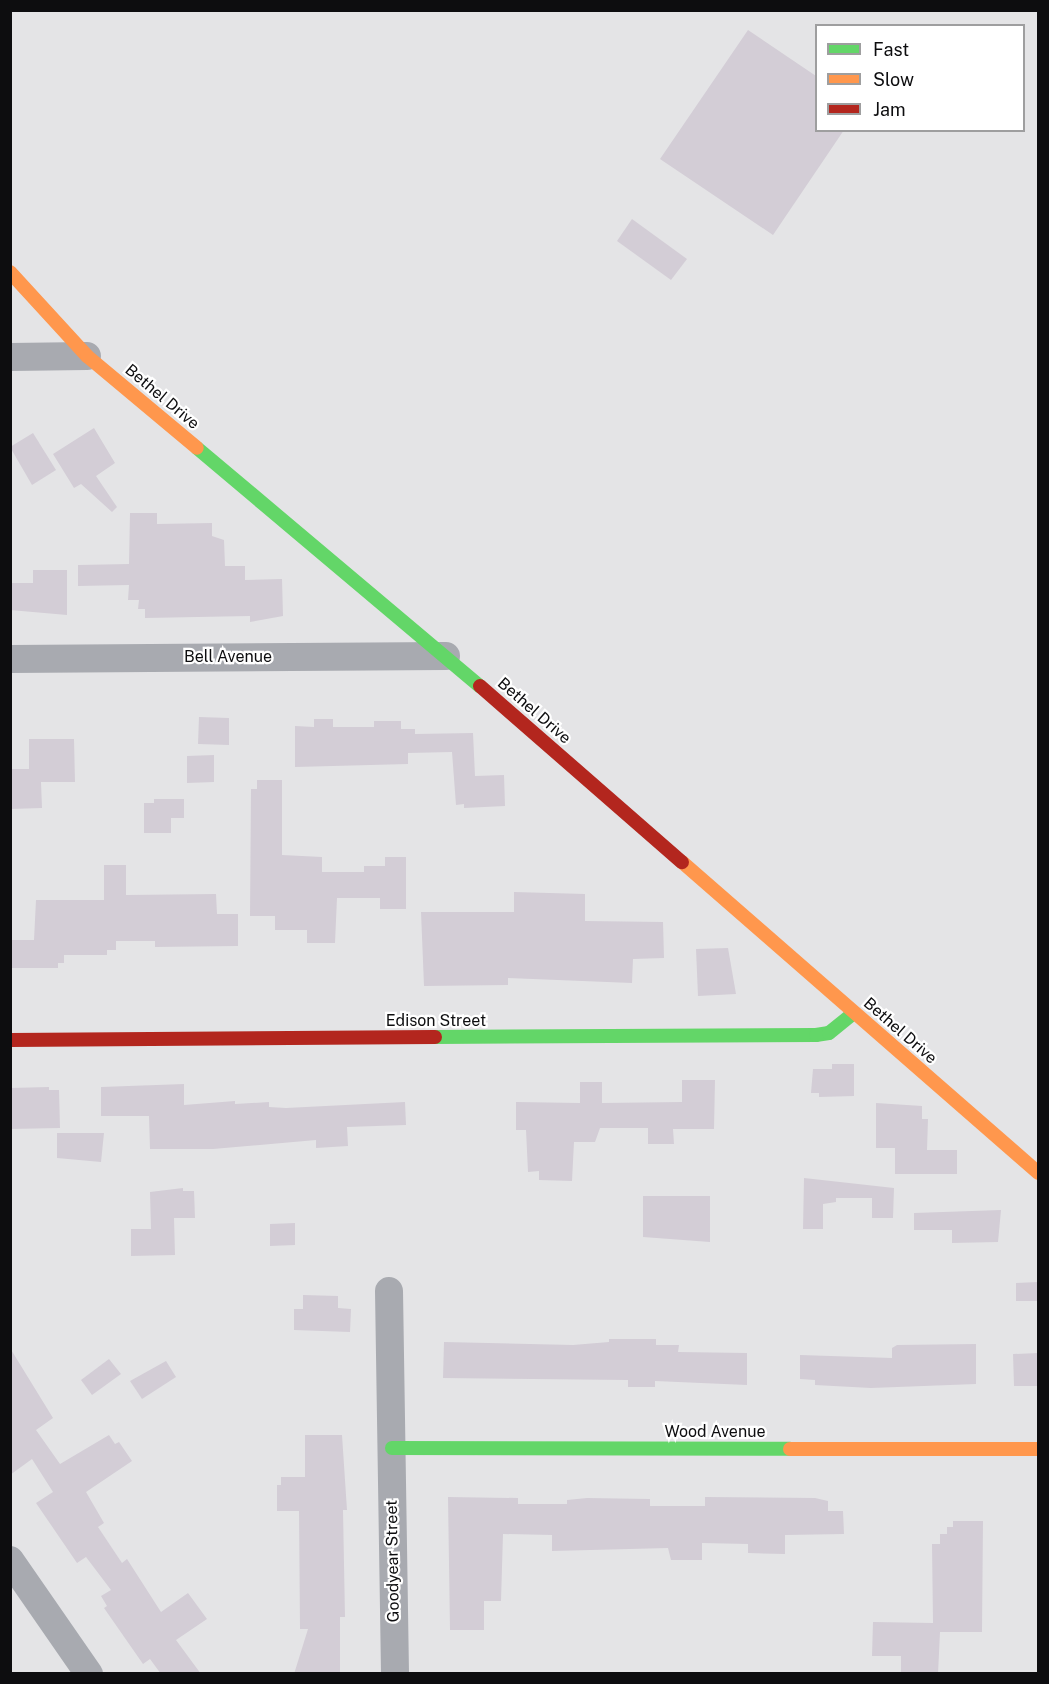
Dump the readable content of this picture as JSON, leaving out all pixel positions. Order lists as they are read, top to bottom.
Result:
{
  "streets": {
    "street": [
      "Bethel Drive",
      "Bell Avenue",
      "Edison Street",
      "Wood Avenue",
      "Goodyear Street"
    ]
  },
  "crossings": [
    ["Bethel Drive", "Bell Avenue"],
    ["Bethel Drive", "Edison Street"],
    ["Wood Avenue", "Goodyear Street"]
  ],
  "legend": ["Fast", "Slow", "Jam"]
}
